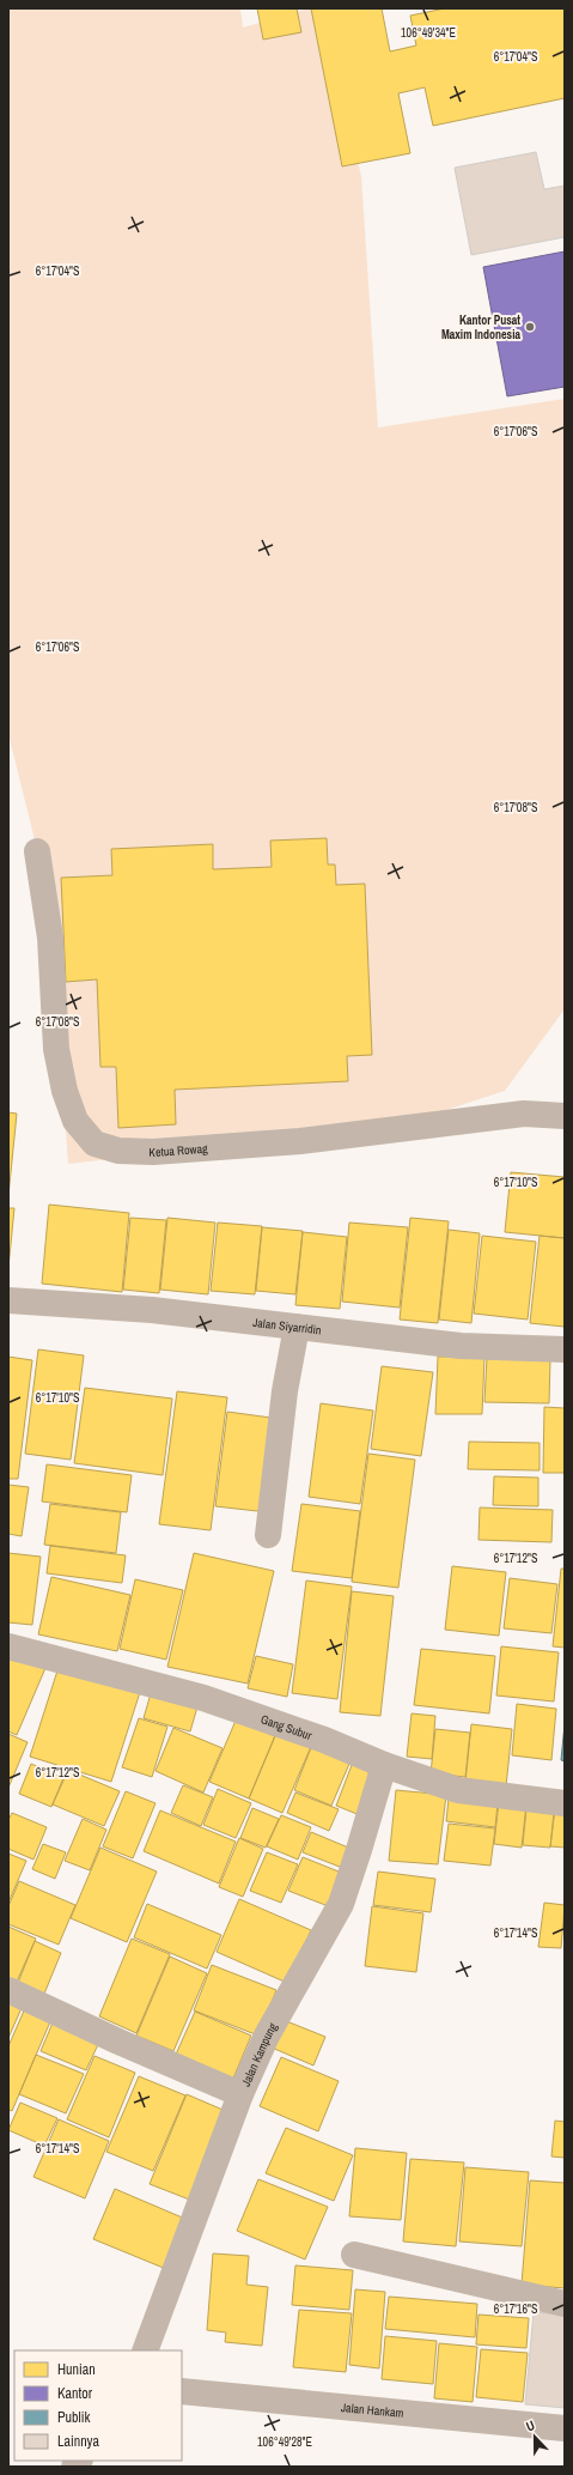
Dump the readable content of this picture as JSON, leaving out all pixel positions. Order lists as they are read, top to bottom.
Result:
{
  "streets": {
    "street": [
      "Ketua Rowag",
      "Jalan Siyarridin",
      "Gang Subur",
      "Jalan Kampung",
      "Jalan Hankam"
    ]
  },
  "crossings": [
    ["Gang Subur", "Jalan Kampung"]
  ],
  "places": ["Kantor Pusat Maxim Indonesia"],
  "legend": [
    "Hunian",
    "Kantor",
    "Publik",
    "Lainnya"
  ],
  "north": "top",
  "coordinates": [
    "106°49'34\"E",
    "6°17'04\"S",
    "6°17'06\"S",
    "6°17'08\"S",
    "6°17'10\"S",
    "6°17'12\"S",
    "6°17'14\"S",
    "6°17'16\"S",
    "106°49'28\"E"
  ]
}
